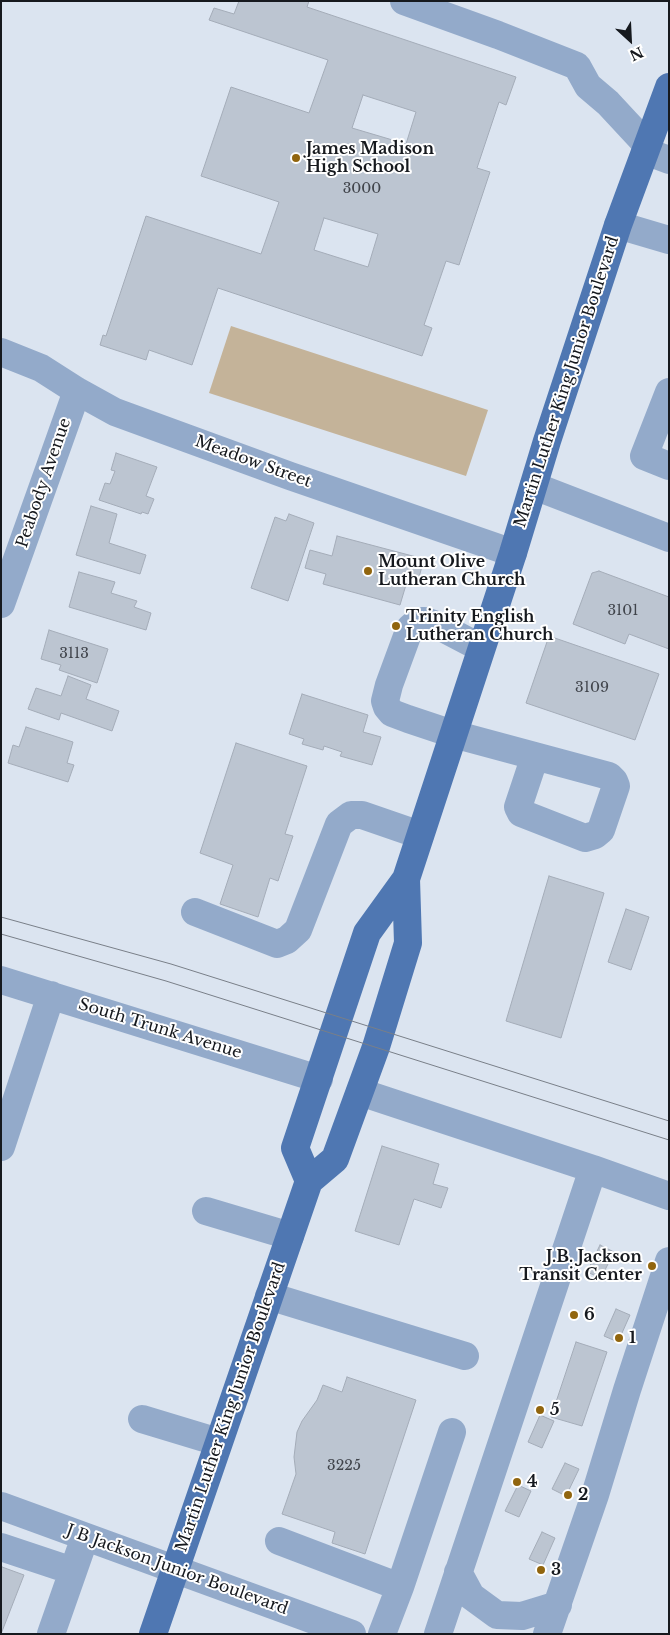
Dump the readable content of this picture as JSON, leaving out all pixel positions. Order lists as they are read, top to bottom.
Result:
{
  "streets": {
    "main road": ["Martin Luther King Junior Boulevard"],
    "street": [
      "Meadow Street",
      "Peabody Avenue",
      "South Trunk Avenue",
      "J B Jackson Junior Boulevard"
    ]
  },
  "crossings": [
    ["Martin Luther King Junior Boulevard", "Meadow Street"],
    ["Martin Luther King Junior Boulevard", "South Trunk Avenue"],
    ["Martin Luther King Junior Boulevard", "J B Jackson Junior Boulevard"],
    ["Meadow Street", "Peabody Avenue"]
  ],
  "places": [
    "James Madison High School",
    "Mount Olive Lutheran Church",
    "Trinity English Lutheran Church",
    "J.B. Jackson Transit Center",
    "6",
    "1",
    "5",
    "4",
    "2",
    "3"
  ],
  "house_numbers": [
    "3000",
    "3101",
    "3113",
    "3109",
    "3225"
  ],
  "north": "bottom right"
}
